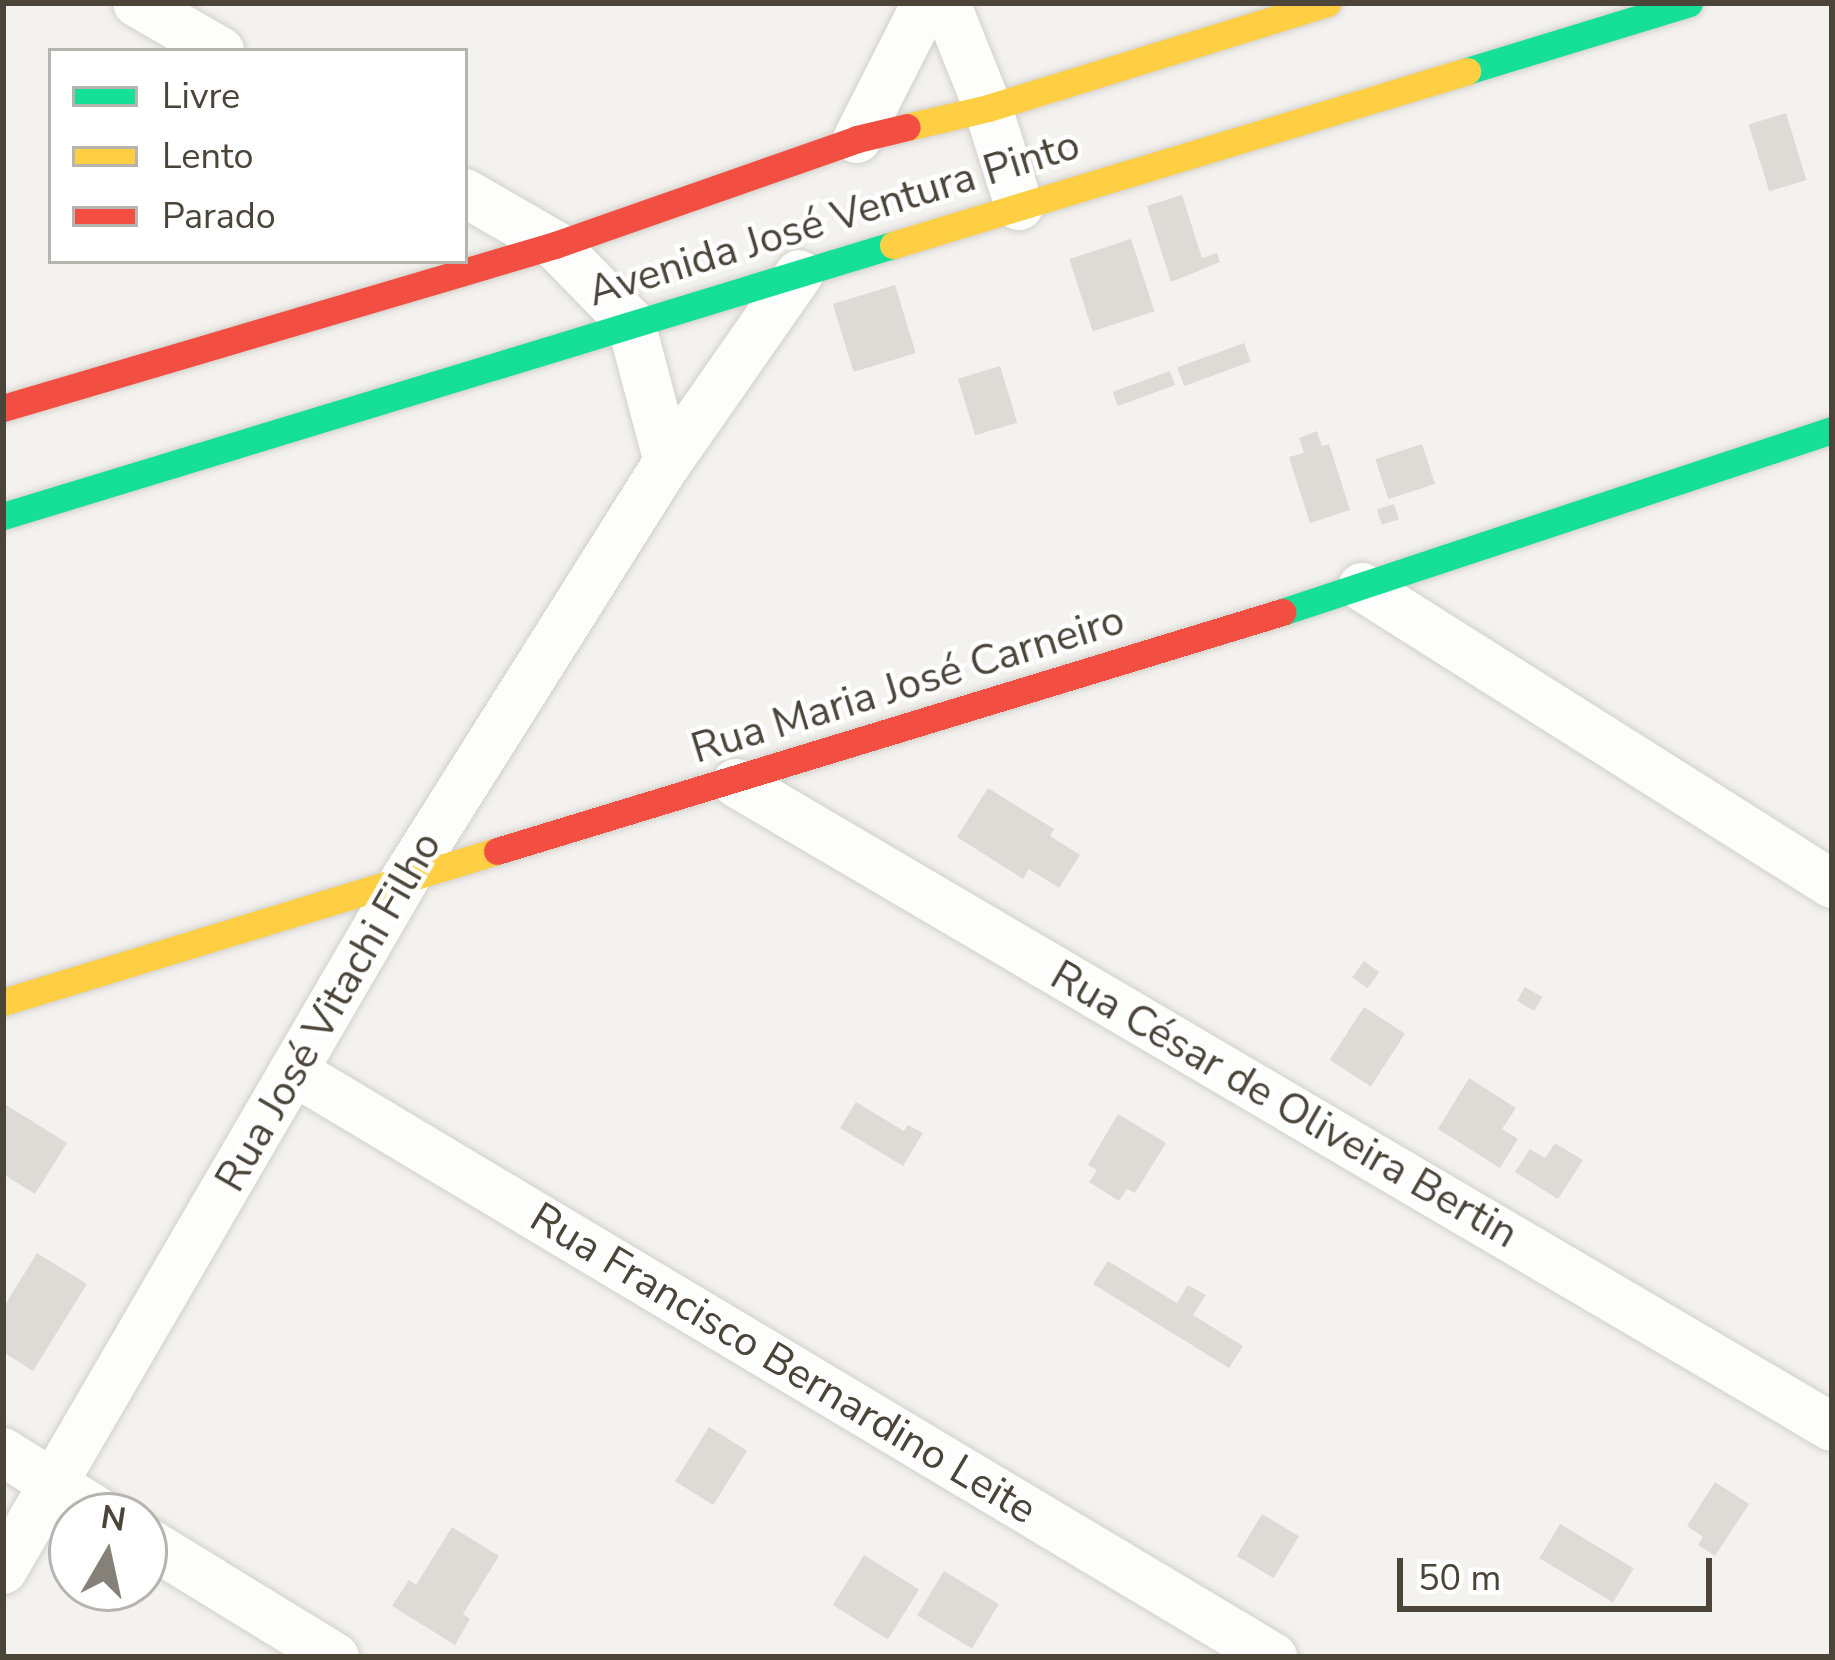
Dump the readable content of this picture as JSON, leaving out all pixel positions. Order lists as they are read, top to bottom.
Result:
{
  "streets": {
    "main road": ["Avenida José Ventura Pinto", "Rua Maria José Carneiro"],
    "street": ["Rua José Vitachi Filho", "Rua César de Oliveira Bertin", "Rua Francisco Bernardino Leite"]
  },
  "crossings": [
    ["Avenida José Ventura Pinto", "Rua José Vitachi Filho"],
    ["Rua Maria José Carneiro", "Rua José Vitachi Filho"],
    ["Rua Maria José Carneiro", "Rua César de Oliveira Bertin"],
    ["Rua José Vitachi Filho", "Rua Francisco Bernardino Leite"]
  ],
  "legend": ["Livre", "Lento", "Parado"],
  "scale_bar": "50 m",
  "north": "top"
}
